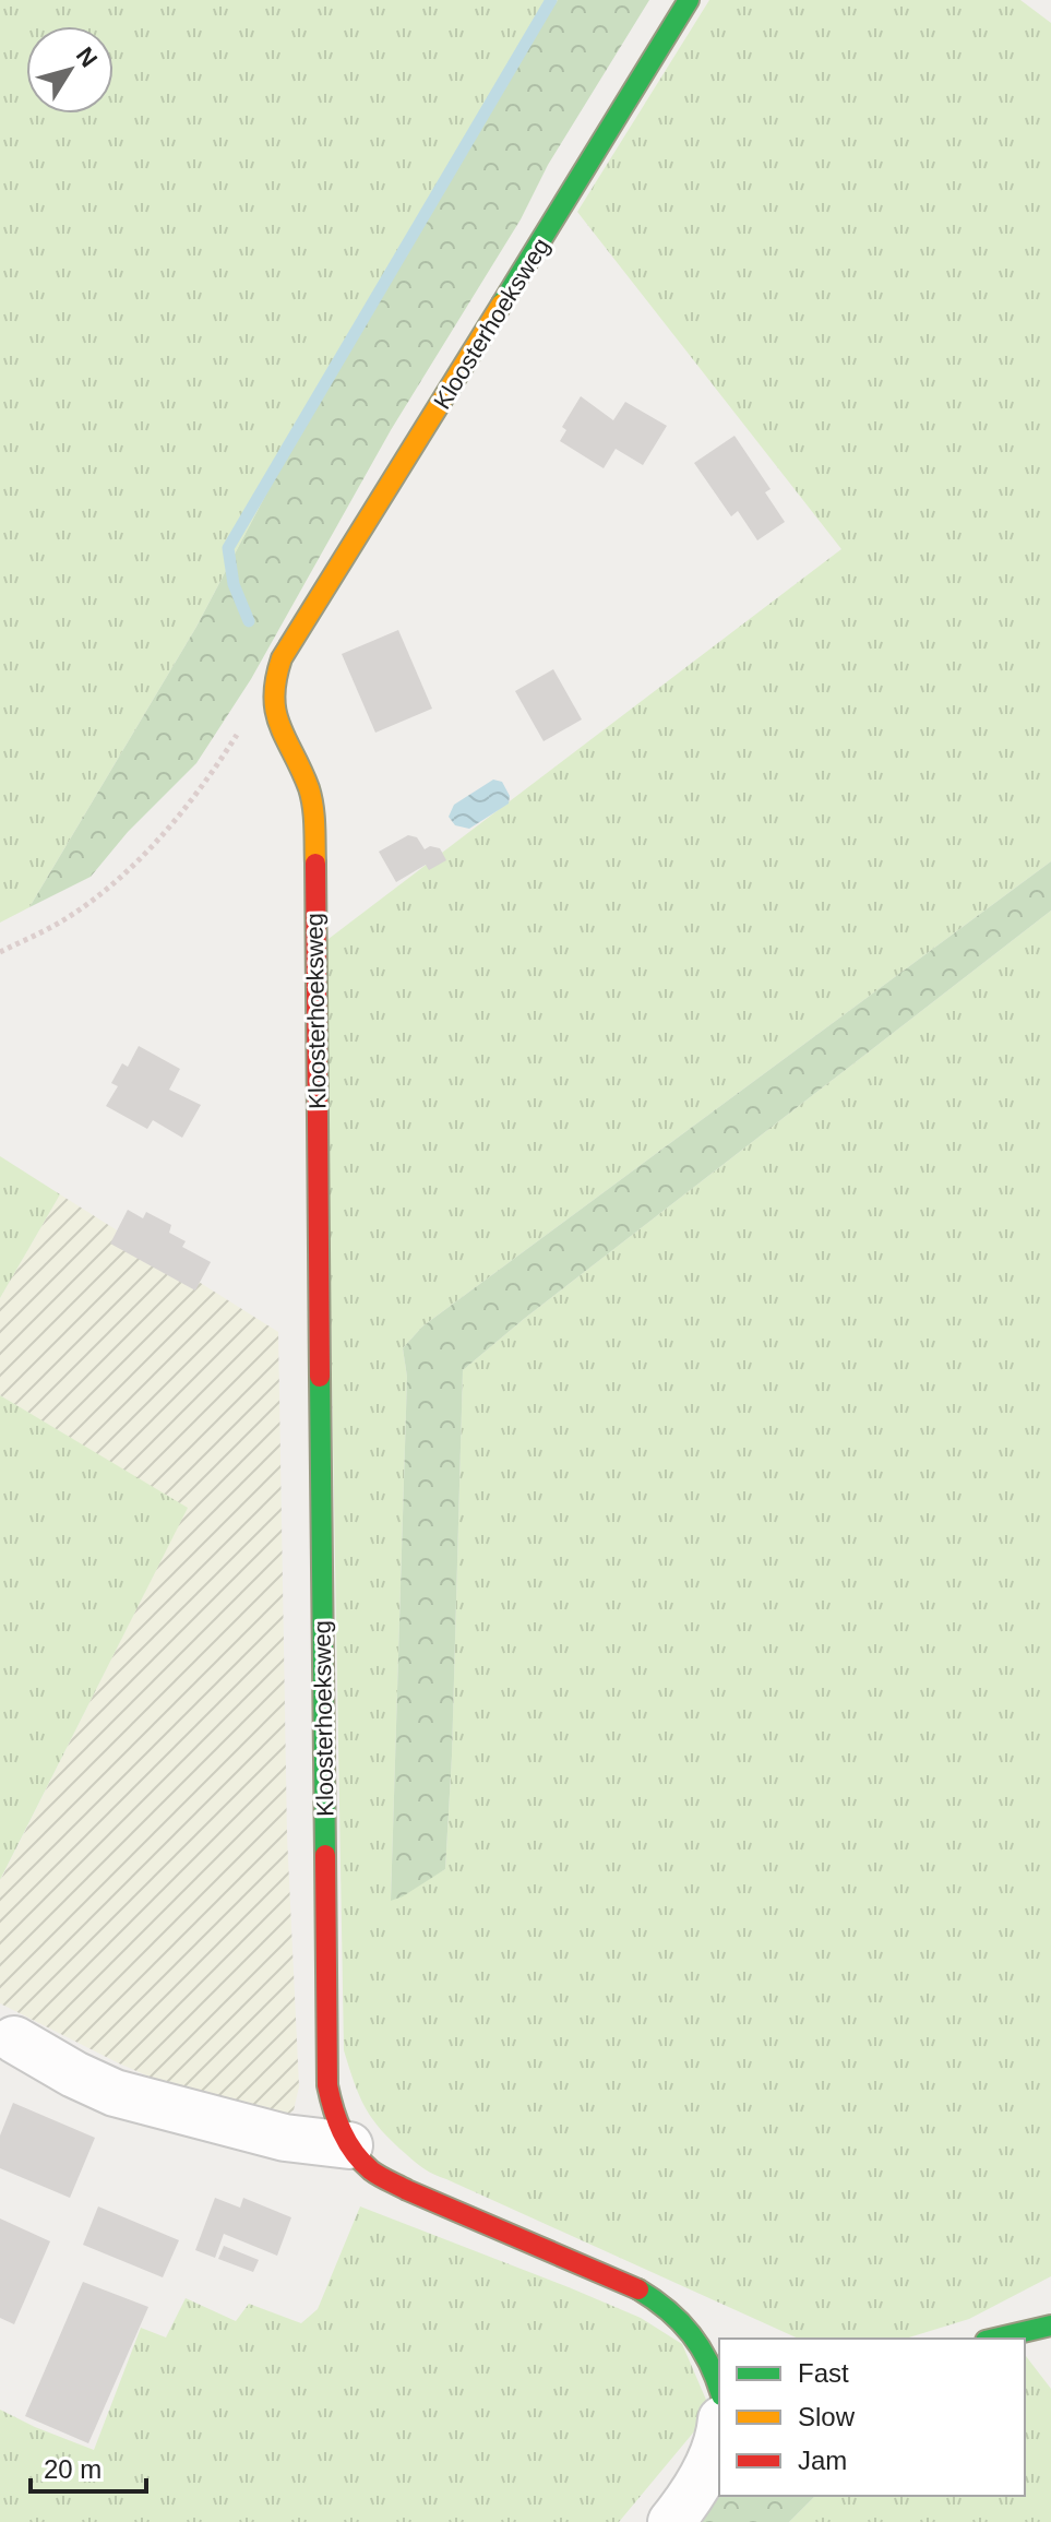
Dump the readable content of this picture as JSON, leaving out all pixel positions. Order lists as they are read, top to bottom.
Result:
{
  "streets": {
    "street": ["Kloosterhoeksweg"]
  },
  "legend": ["Fast", "Slow", "Jam"],
  "scale_bar": "20 m",
  "north": "top right"
}
